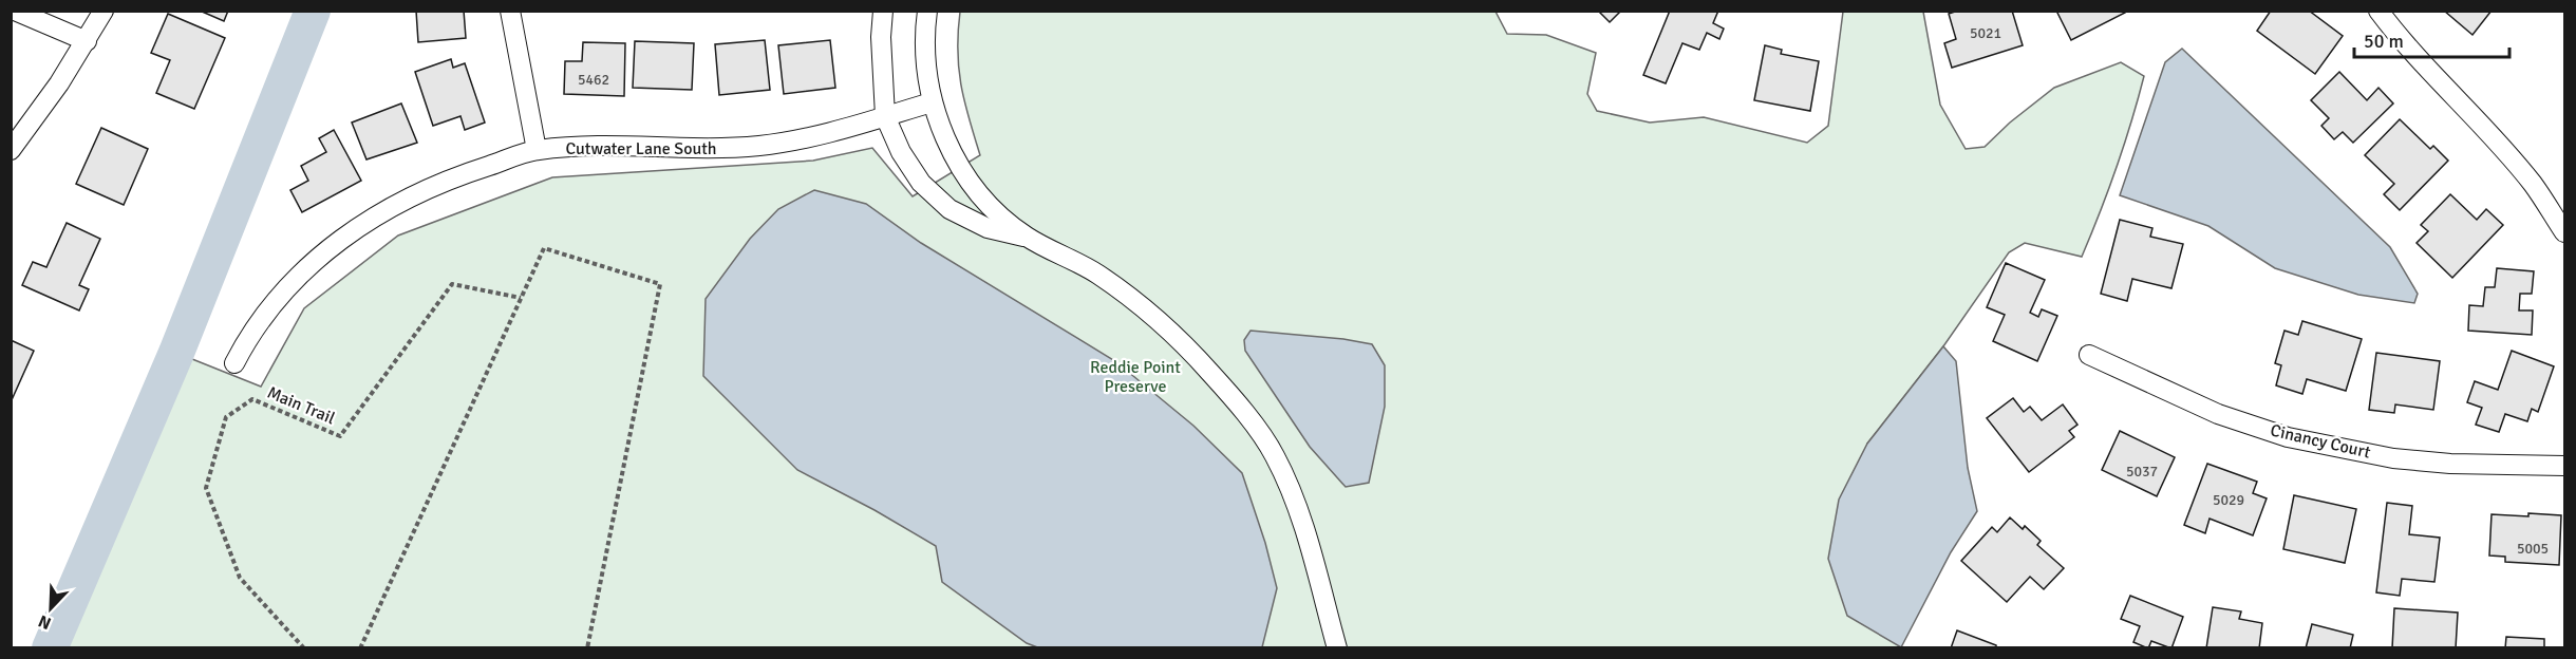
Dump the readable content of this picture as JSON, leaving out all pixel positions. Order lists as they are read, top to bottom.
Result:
{
  "streets": {
    "street": ["Cutwater Lane South", "Cinancy Court"],
    "path": ["Main Trail"]
  },
  "parks": ["Reddie Point Preserve"],
  "house_numbers": [
    "5021",
    "5462",
    "5037",
    "5029",
    "5005"
  ],
  "scale_bar": "50 m",
  "north": "bottom left"
}
